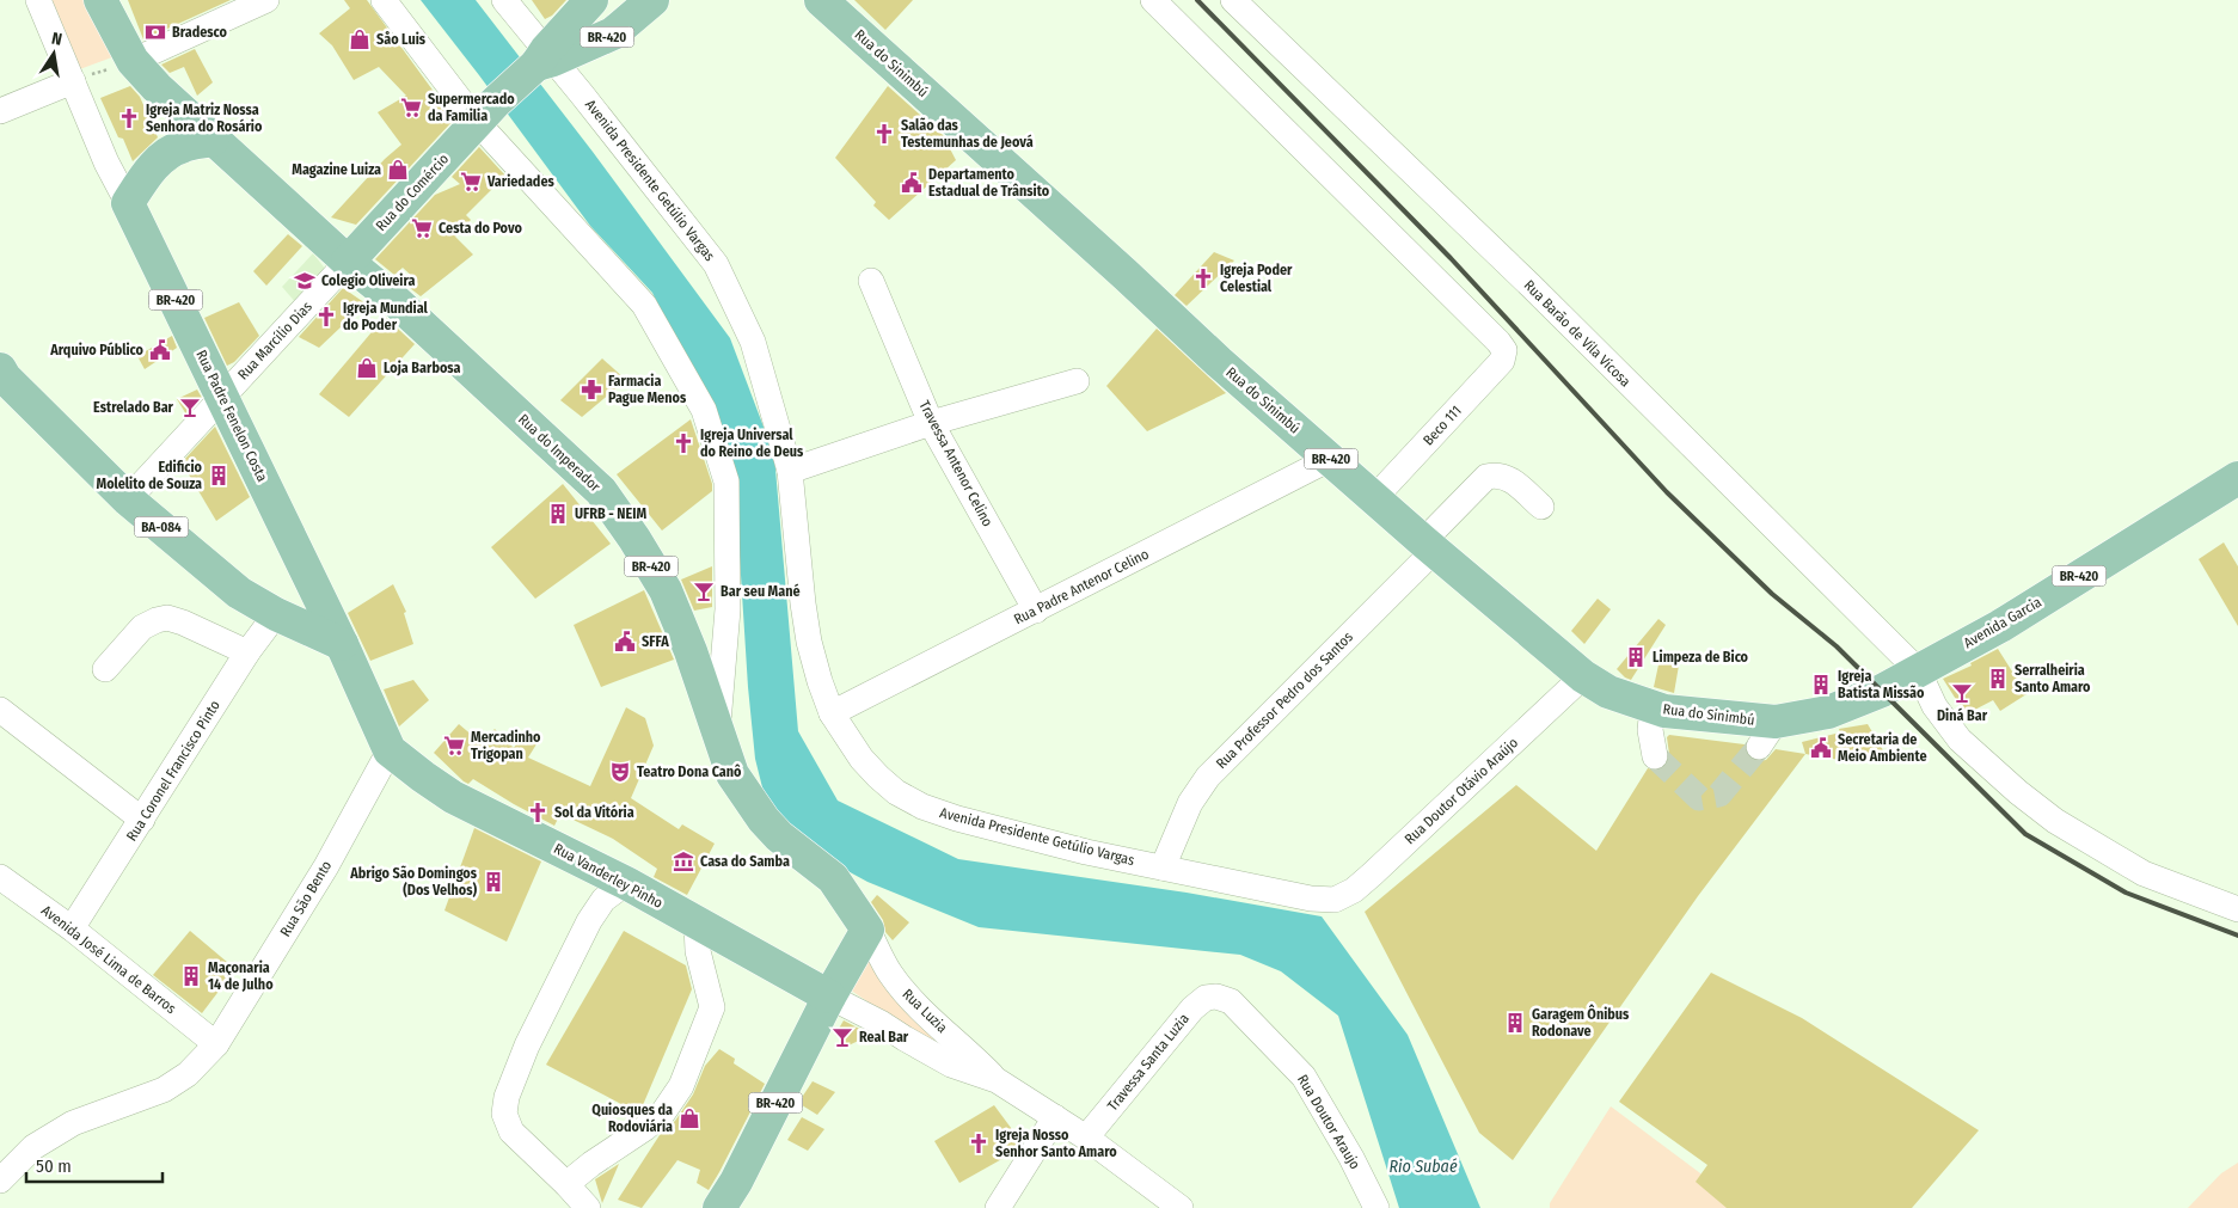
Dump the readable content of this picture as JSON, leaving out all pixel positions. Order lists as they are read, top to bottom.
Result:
{
  "streets": {
    "main road": [
      "BR-420",
      "Rua do Sinimbú",
      "Rua do Comércio",
      "Rua Padre Fenelon Costa",
      "Rua do Imperador",
      "BA-084",
      "Avenida Garcia",
      "Rua Vanderley Pinho"
    ],
    "street": [
      "Avenida Presidente Getúlio Vargas",
      "Rua Barão de Vila Vicosa",
      "Rua Marcílio Dias",
      "Beco 111",
      "Travessa Antenor Celino",
      "Rua Padre Antenor Celino",
      "Rua Professor Pedro dos Santos",
      "Rua Coronel Francisco Pinto",
      "Rua Doutor Otávio Araújo",
      "Rua São Bento",
      "Avenida José Lima de Barros",
      "Rua Luzia",
      "Travessa Santa Luzia",
      "Rua Doutor Araujo"
    ]
  },
  "crossings": [
    ["BR-420", "Avenida Presidente Getúlio Vargas"],
    ["BR-420", "Rua do Comércio"],
    ["BR-420", "Rua do Imperador"],
    ["BR-420", "Rua Vanderley Pinho"],
    ["BR-420", "Rua Luzia"],
    ["Rua do Sinimbú", "Rua Barão de Vila Vicosa"],
    ["Rua do Sinimbú", "Beco 111"],
    ["Rua do Sinimbú", "Rua Padre Antenor Celino"],
    ["Rua do Sinimbú", "Avenida Garcia"],
    ["Rua do Sinimbú", "Rua Professor Pedro dos Santos"],
    ["Rua do Sinimbú", "Rua Doutor Otávio Araújo"],
    ["Avenida Presidente Getúlio Vargas", "Rua Padre Antenor Celino"],
    ["Avenida Presidente Getúlio Vargas", "Rua Professor Pedro dos Santos"],
    ["Avenida Presidente Getúlio Vargas", "Rua Doutor Otávio Araújo"],
    ["Rua do Comércio", "Rua Marcílio Dias"],
    ["Rua do Comércio", "Rua do Imperador"],
    ["Rua Barão de Vila Vicosa", "Avenida Garcia"],
    ["Rua Marcílio Dias", "Rua Padre Fenelon Costa"],
    ["Rua Marcílio Dias", "Rua do Imperador"],
    ["Rua Marcílio Dias", "BA-084"],
    ["Rua Padre Fenelon Costa", "BA-084"],
    ["Rua Padre Fenelon Costa", "Rua Vanderley Pinho"],
    ["Rua Padre Fenelon Costa", "Rua São Bento"],
    ["Rua do Imperador", "Rua Luzia"],
    ["Travessa Antenor Celino", "Rua Padre Antenor Celino"],
    ["BA-084", "Rua Coronel Francisco Pinto"],
    ["Rua Coronel Francisco Pinto", "Avenida José Lima de Barros"],
    ["Rua Vanderley Pinho", "Rua São Bento"],
    ["Rua Vanderley Pinho", "Rua Luzia"],
    ["Rua São Bento", "Avenida José Lima de Barros"],
    ["Rua Luzia", "Travessa Santa Luzia"],
    ["Travessa Santa Luzia", "Rua Doutor Araujo"]
  ],
  "water": ["Rio Subaé"],
  "places": {
    "bank": ["Bradesco"],
    "shop": [
      "Såo Luis",
      "Magazine Luiza",
      "Loja Barbosa",
      "Quiosques da Rodoviária"
    ],
    "supermarket": [
      "Supermercado da Familia",
      "Variedades",
      "Cesta do Povo",
      "Mercadinho Trigopan"
    ],
    "church": [
      "Igreja Matriz Nossa Senhora do Rosário",
      "Salão das Testemunhas de Jeová",
      "Igreja Poder Celestial",
      "Igreja Mundial do Poder",
      "Igreja Universal do Reino de Deus",
      "Sol da Vitória",
      "Igreja Nosso Senhor Santo Amaro"
    ],
    "public building": [
      "Departamento Estadual de Trânsito",
      "Arquivo Público",
      "SFFA",
      "Secretaria de Meio Ambiente"
    ],
    "school or university": ["Colegio Oliveira"],
    "pharmacy": ["Farmacia Pague Menos"],
    "bar": [
      "Estrelado Bar",
      "Bar seu Mané",
      "Diná Bar",
      "Real Bar"
    ],
    "building": [
      "Edificio Molelito de Souza",
      "UFRB - NEIM",
      "Limpeza de Bico",
      "Serralheiria Santo Amaro",
      "Igreja Batista Missão",
      "Abrigo São Domingos (Dos Velhos)",
      "Maçonaria 14 de Julho",
      "Garagem Ônibus Rodonave"
    ],
    "theatre": ["Teatro Dona Canô"],
    "museum": ["Casa do Samba"]
  },
  "scale_bar": "50 m",
  "north": "top"
}
